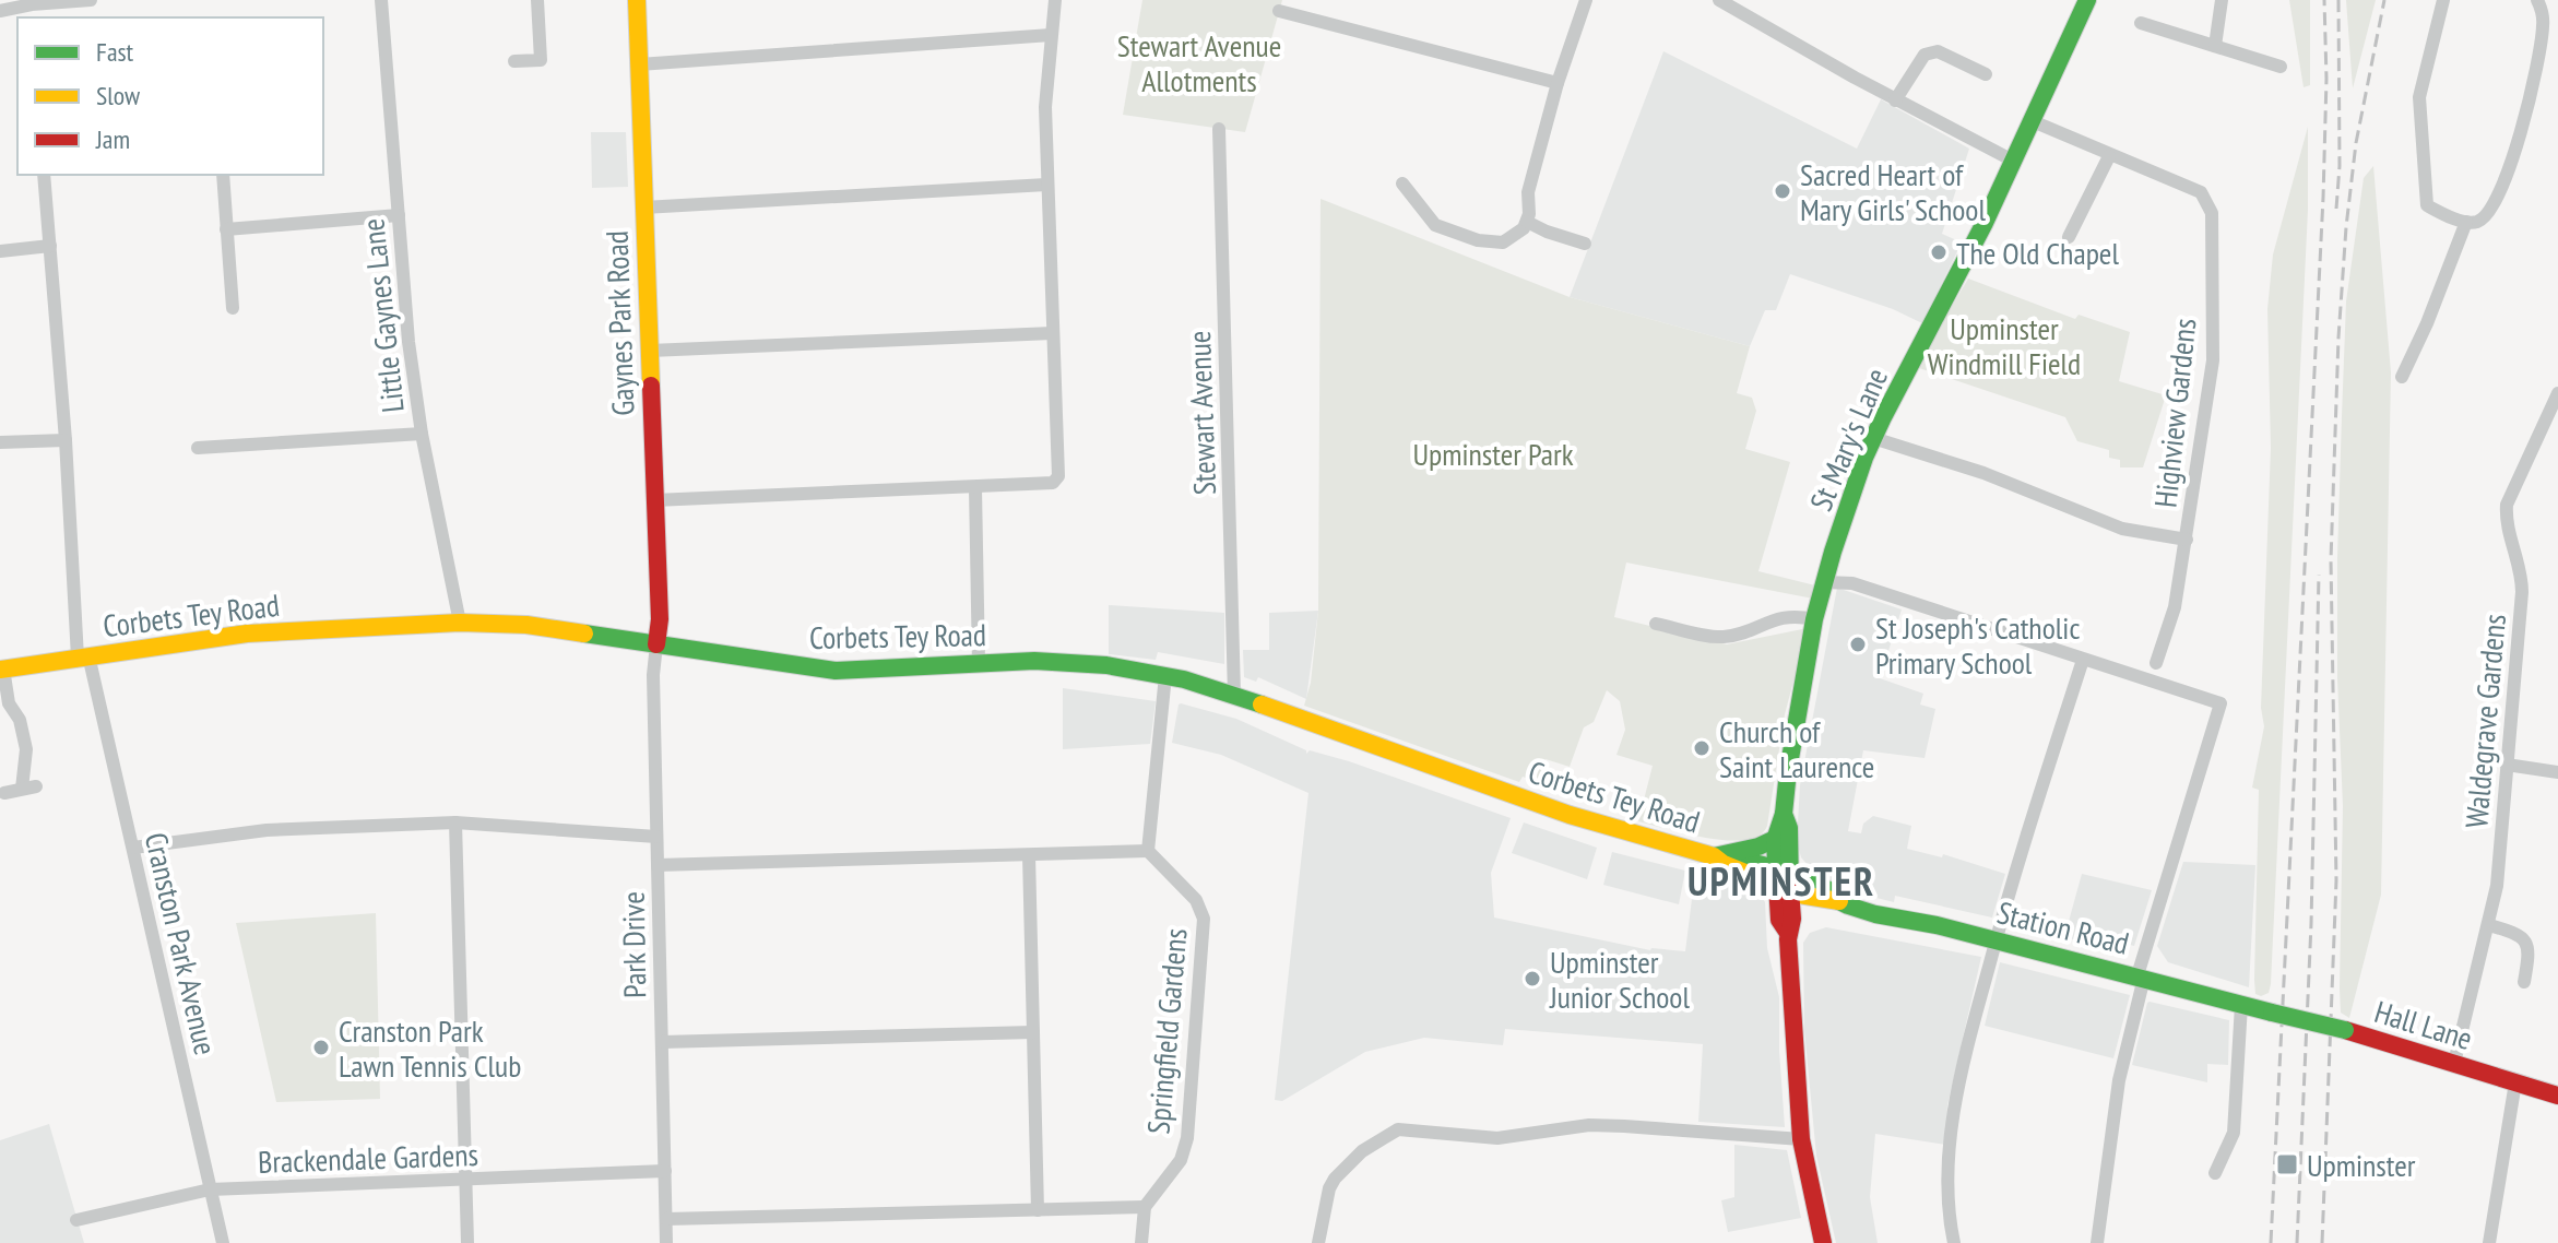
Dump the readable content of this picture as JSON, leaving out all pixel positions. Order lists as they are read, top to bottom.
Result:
{
  "streets": {
    "main road": [
      "Gaynes Park Road",
      "St Mary's Lane",
      "Corbets Tey Road",
      "Station Road",
      "Hall Lane"
    ],
    "street": [
      "Little Gaynes Lane",
      "Stewart Avenue",
      "Highview Gardens",
      "Waldegrave Gardens",
      "Cranston Park Avenue",
      "Park Drive",
      "Springfield Gardens",
      "Brackendale Gardens"
    ]
  },
  "crossings": [
    ["Little Gaynes Lane", "Corbets Tey Road"],
    ["Gaynes Park Road", "Corbets Tey Road"],
    ["Gaynes Park Road", "Park Drive"],
    ["Stewart Avenue", "Corbets Tey Road"],
    ["Highview Gardens", "St Mary's Lane"],
    ["St Mary's Lane", "Corbets Tey Road"],
    ["St Mary's Lane", "Station Road"],
    ["Corbets Tey Road", "Station Road"],
    ["Corbets Tey Road", "Cranston Park Avenue"],
    ["Corbets Tey Road", "Park Drive"],
    ["Waldegrave Gardens", "Hall Lane"],
    ["Station Road", "Hall Lane"],
    ["Cranston Park Avenue", "Brackendale Gardens"],
    ["Park Drive", "Brackendale Gardens"]
  ],
  "districts": ["UPMINSTER"],
  "parks": ["Stewart Avenue Allotments", "Upminster Windmill Field", "Upminster Park"],
  "places": {
    "other": [
      "Sacred Heart of Mary Girls' School",
      "The Old Chapel",
      "St Joseph's Catholic Primary School",
      "Church of Saint Laurence",
      "Upminster Junior School",
      "Cranston Park Lawn Tennis Club"
    ],
    "transit": ["Upminster"]
  },
  "legend": ["Fast", "Slow", "Jam"]
}
